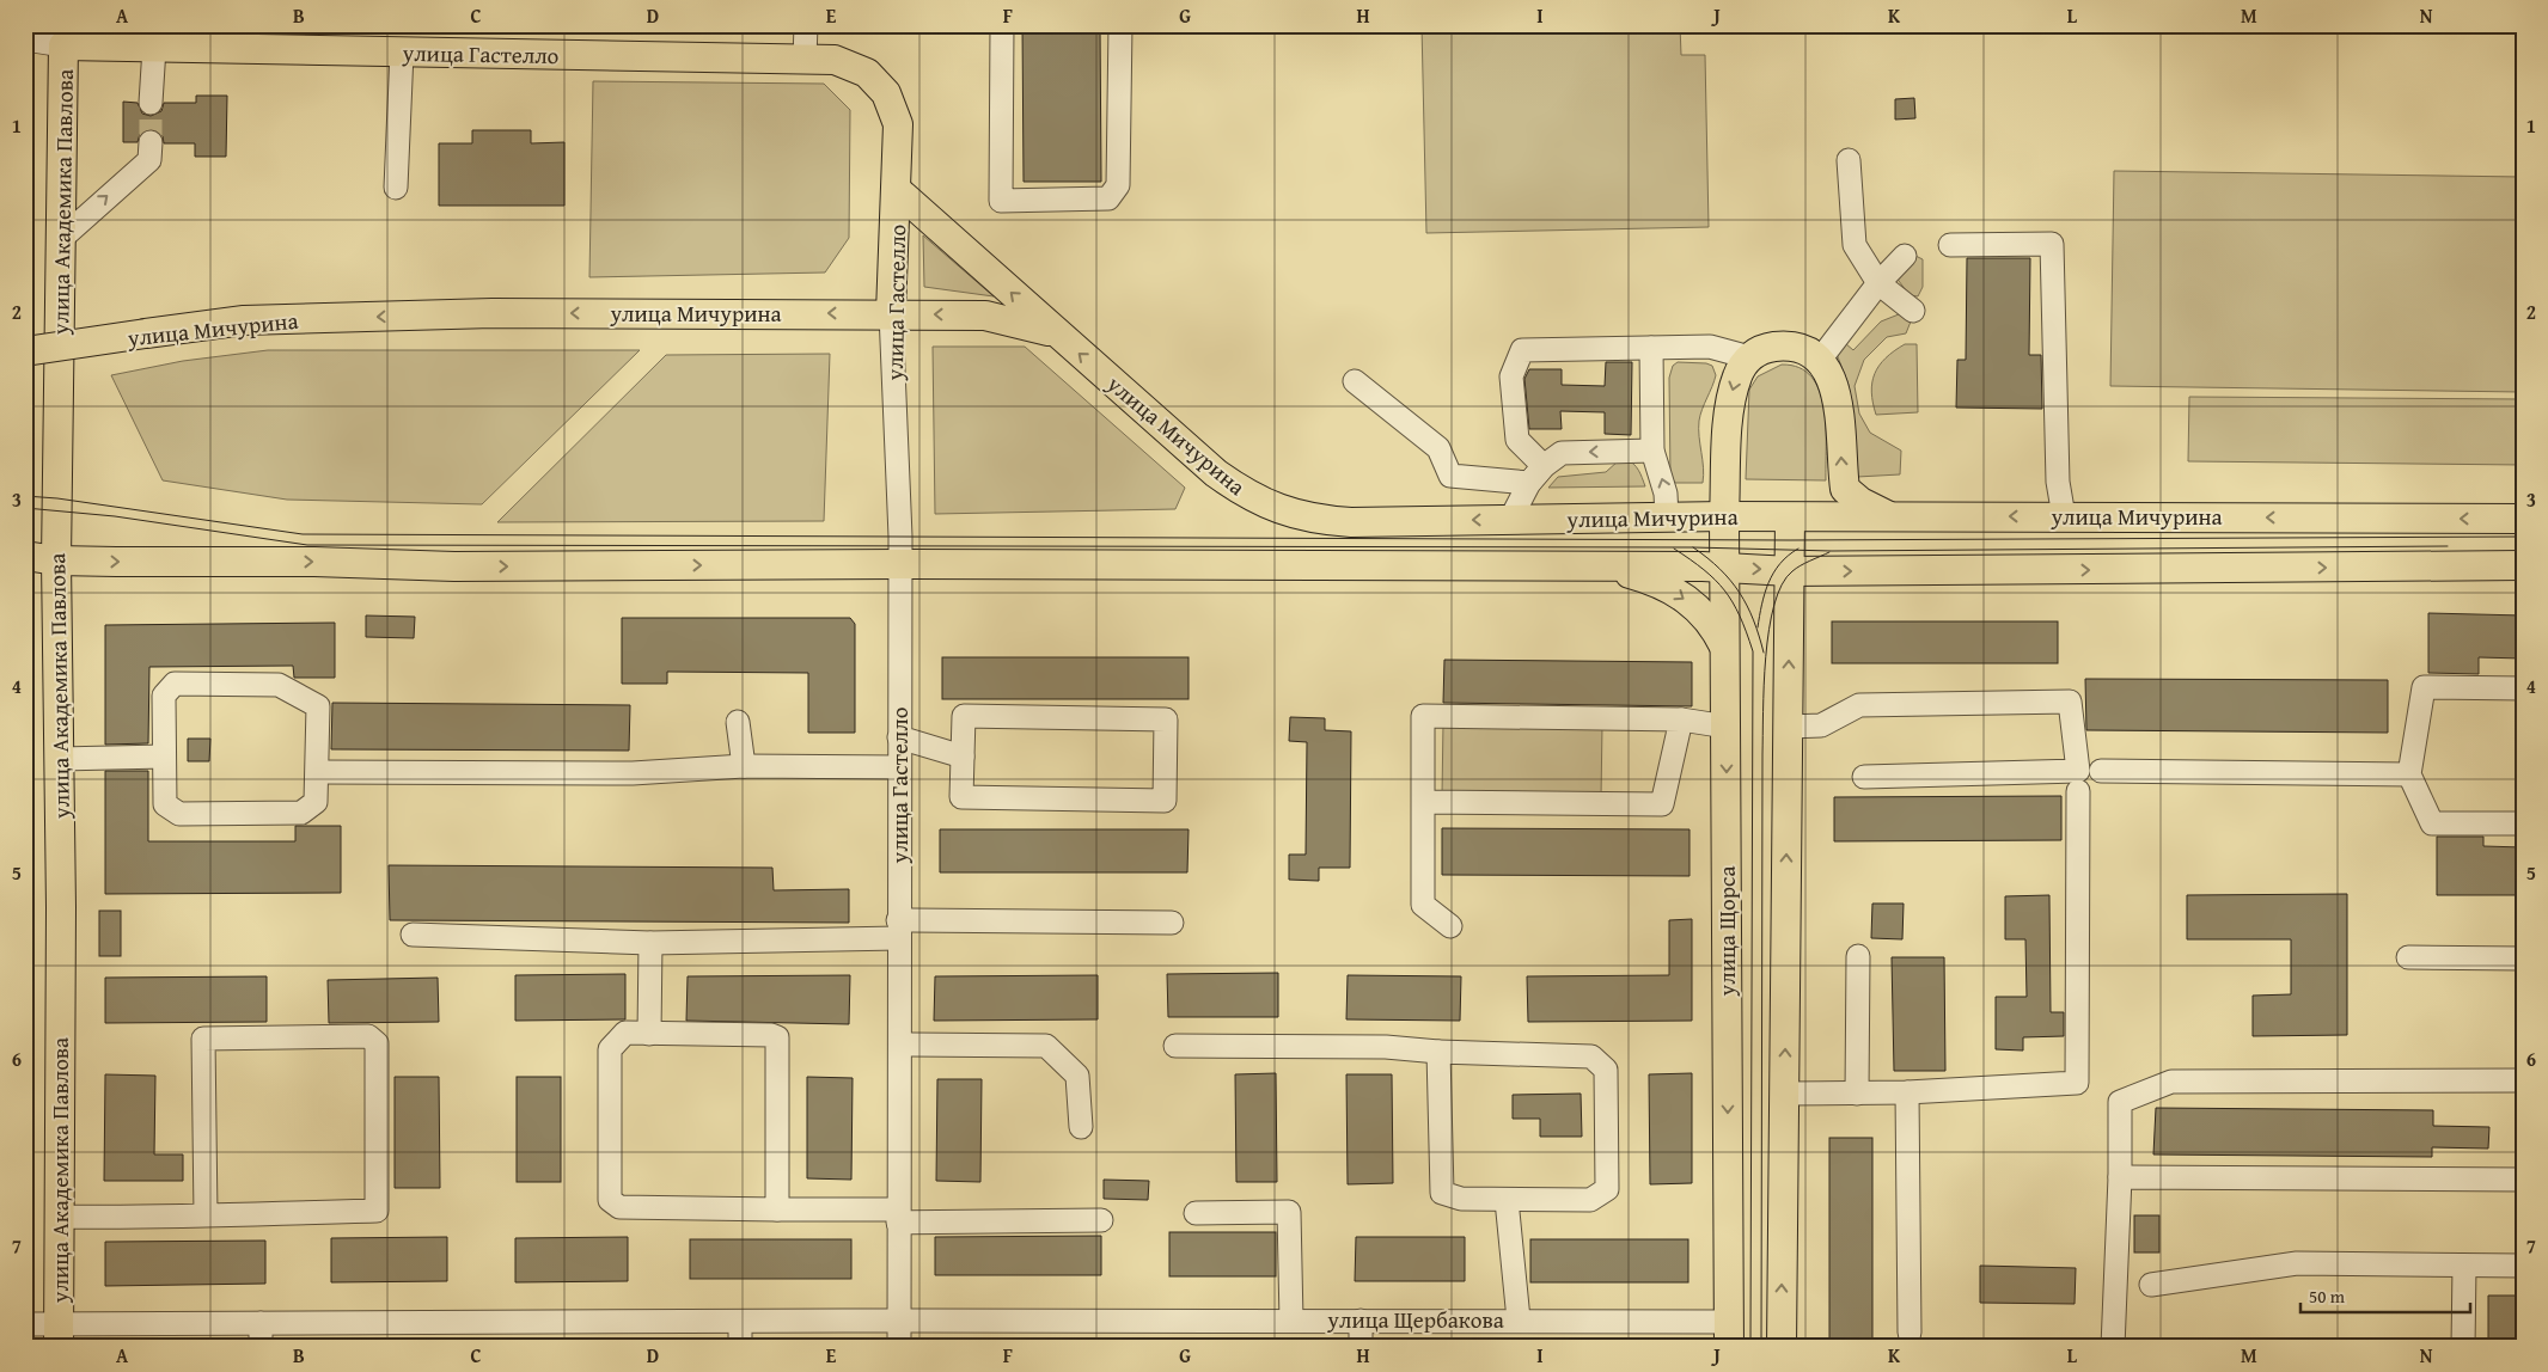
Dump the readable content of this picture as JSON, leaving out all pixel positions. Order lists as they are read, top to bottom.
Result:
{
  "streets": {
    "main road": [
      "улица Гастелло",
      "улица Академика Павлова",
      "улица Мичурина",
      "улица Щорса"
    ],
    "street": ["улица Щербакова"]
  },
  "crossings": [
    ["улица Гастелло", "улица Академика Павлова"],
    ["улица Гастелло", "улица Мичурина"],
    ["улица Гастелло", "улица Щербакова"],
    ["улица Академика Павлова", "улица Щербакова"],
    ["улица Мичурина", "улица Щорса"],
    ["улица Щорса", "улица Щербакова"]
  ],
  "scale_bar": "50 m",
  "grid": {
    "columns": [
      "A",
      "B",
      "C",
      "D",
      "E",
      "F",
      "G",
      "H",
      "I",
      "J",
      "K",
      "L",
      "M",
      "N"
    ],
    "rows": [
      "1",
      "2",
      "3",
      "4",
      "5",
      "6",
      "7"
    ]
  }
}
